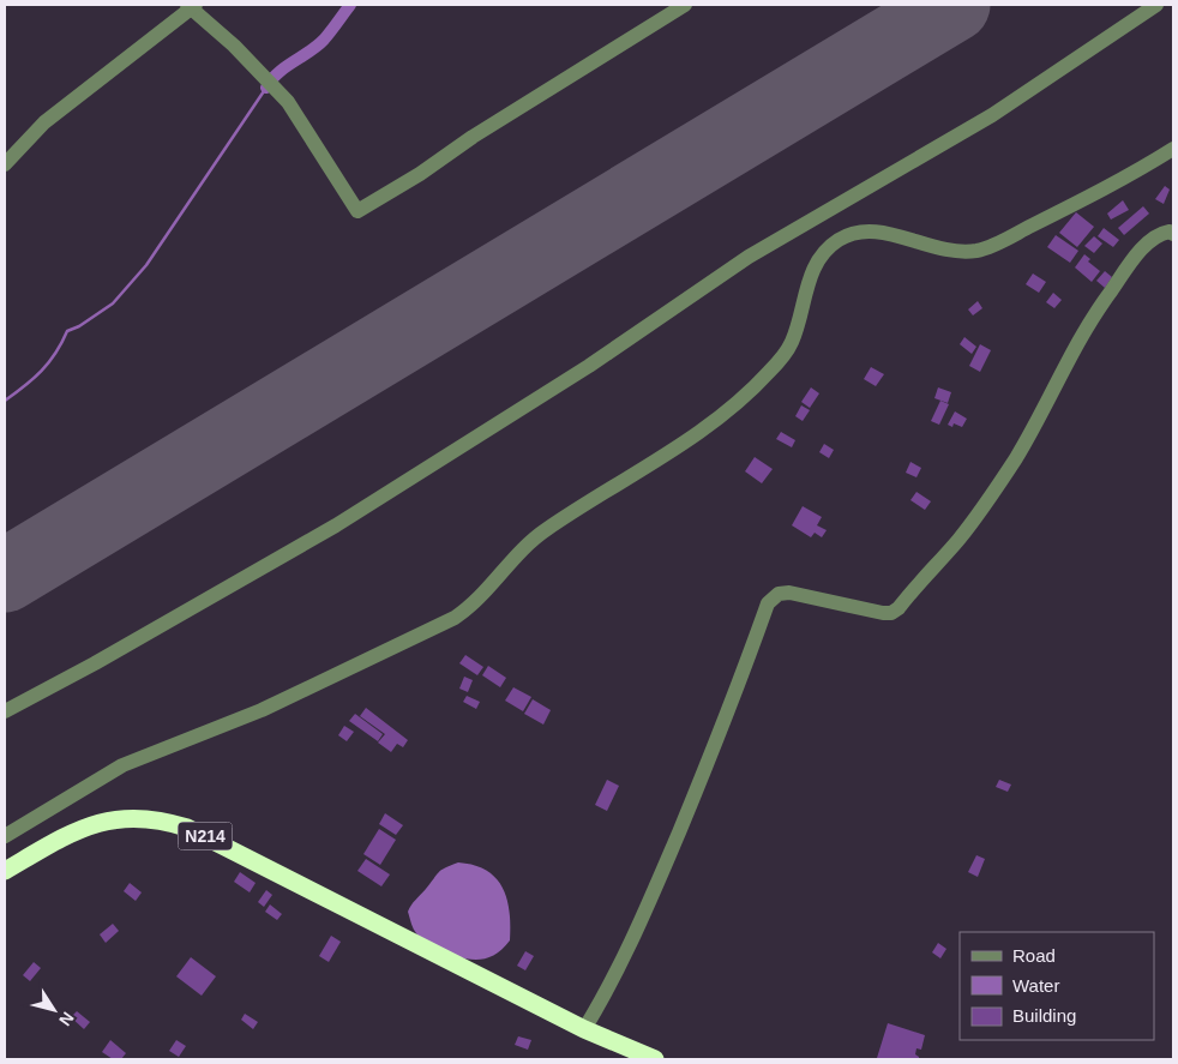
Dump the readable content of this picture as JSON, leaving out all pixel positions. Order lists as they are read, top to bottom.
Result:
{
  "streets": {
    "highway": ["N214"]
  },
  "legend": ["Road", "Water", "Building"],
  "north": "bottom right"
}
